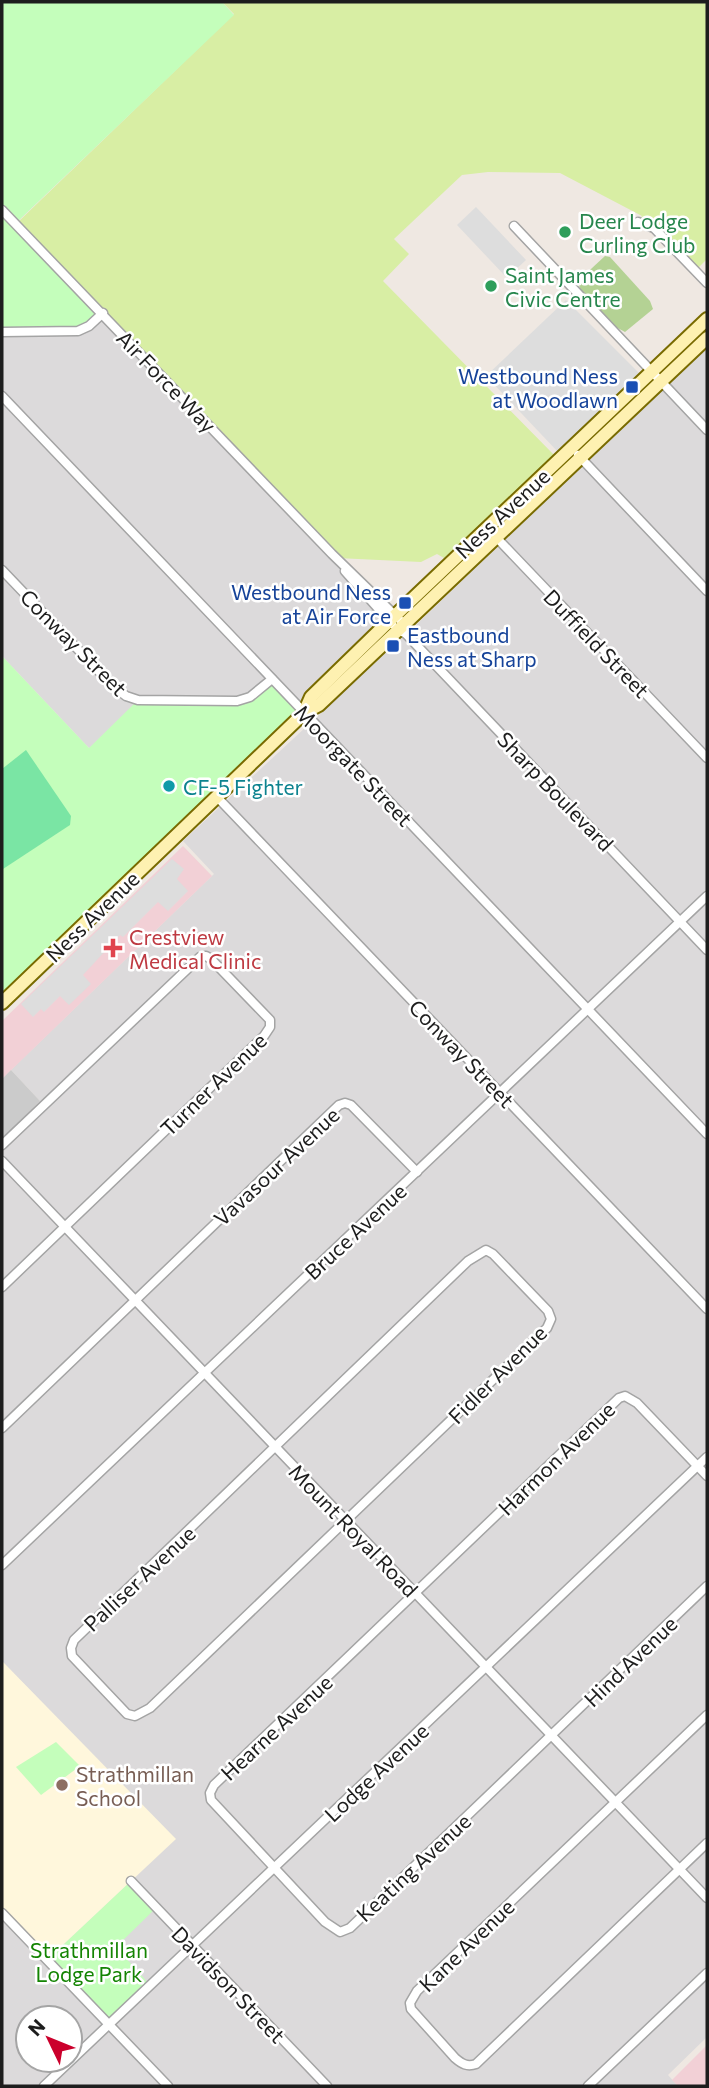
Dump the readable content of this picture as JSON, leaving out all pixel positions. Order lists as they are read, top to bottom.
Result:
{
  "streets": {
    "main road": ["Ness Avenue"],
    "street": [
      "Air Force Way",
      "Conway Street",
      "Duffield Street",
      "Moorgate Street",
      "Sharp Boulevard",
      "Turner Avenue",
      "Vavasour Avenue",
      "Bruce Avenue",
      "Fidler Avenue",
      "Harmon Avenue",
      "Mount Royal Road",
      "Palliser Avenue",
      "Hind Avenue",
      "Hearne Avenue",
      "Lodge Avenue",
      "Keating Avenue",
      "Kane Avenue",
      "Davidson Street"
    ]
  },
  "crossings": [
    ["Air Force Way", "Ness Avenue"],
    ["Air Force Way", "Sharp Boulevard"],
    ["Ness Avenue", "Conway Street"],
    ["Ness Avenue", "Duffield Street"],
    ["Ness Avenue", "Moorgate Street"],
    ["Ness Avenue", "Sharp Boulevard"],
    ["Conway Street", "Moorgate Street"],
    ["Conway Street", "Bruce Avenue"],
    ["Moorgate Street", "Bruce Avenue"],
    ["Sharp Boulevard", "Bruce Avenue"],
    ["Turner Avenue", "Mount Royal Road"],
    ["Vavasour Avenue", "Bruce Avenue"],
    ["Vavasour Avenue", "Mount Royal Road"],
    ["Bruce Avenue", "Mount Royal Road"],
    ["Fidler Avenue", "Mount Royal Road"],
    ["Fidler Avenue", "Palliser Avenue"],
    ["Harmon Avenue", "Mount Royal Road"],
    ["Harmon Avenue", "Hearne Avenue"],
    ["Harmon Avenue", "Lodge Avenue"],
    ["Mount Royal Road", "Palliser Avenue"],
    ["Mount Royal Road", "Hind Avenue"],
    ["Mount Royal Road", "Hearne Avenue"],
    ["Mount Royal Road", "Lodge Avenue"],
    ["Mount Royal Road", "Keating Avenue"],
    ["Mount Royal Road", "Kane Avenue"],
    ["Hind Avenue", "Keating Avenue"],
    ["Hearne Avenue", "Lodge Avenue"],
    ["Hearne Avenue", "Keating Avenue"],
    ["Lodge Avenue", "Keating Avenue"],
    ["Lodge Avenue", "Davidson Street"]
  ],
  "parks": ["Strathmillan Lodge Park"],
  "places": {
    "other": [
      "Deer Lodge Curling Club",
      "Saint James Civic Centre",
      "CF-5 Fighter",
      "Strathmillan School"
    ],
    "transit": ["Westbound Ness at Woodlawn", "Westbound Ness at Air Force", "Eastbound Ness at Sharp"],
    "health": ["Crestview Medical Clinic"]
  },
  "north": "top left"
}
